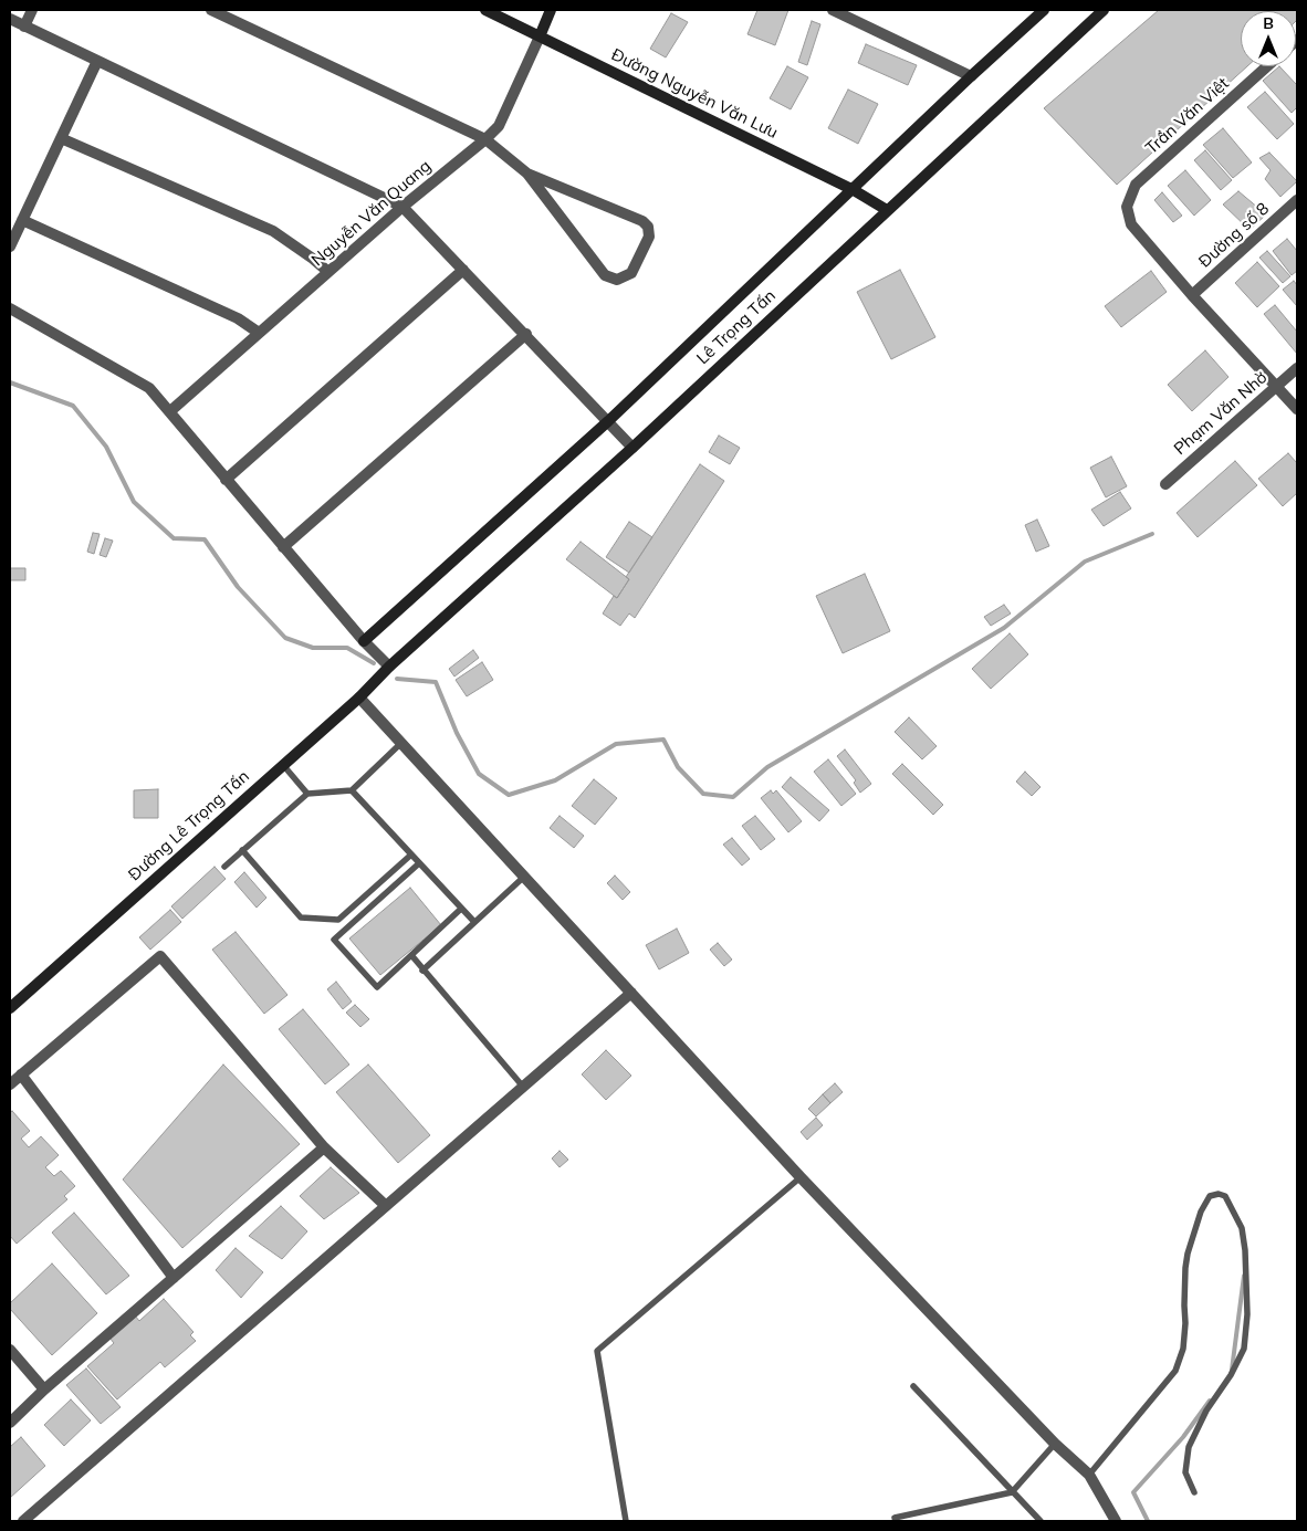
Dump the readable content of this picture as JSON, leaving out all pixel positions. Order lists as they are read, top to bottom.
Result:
{
  "streets": {
    "street": [
      "Đường Nguyễn Văn Lưu",
      "Trần Văn Việt",
      "Nguyễn Văn Quang",
      "Đường số 8",
      "Lê Trọng Tấn",
      "Phạm Văn Nhờ",
      "Đường Lê Trọng Tấn"
    ]
  },
  "crossings": [
    ["Đường Nguyễn Văn Lưu", "Nguyễn Văn Quang"],
    ["Đường Nguyễn Văn Lưu", "Lê Trọng Tấn"],
    ["Trần Văn Việt", "Đường số 8"],
    ["Lê Trọng Tấn", "Đường Lê Trọng Tấn"]
  ],
  "north": "top"
}
